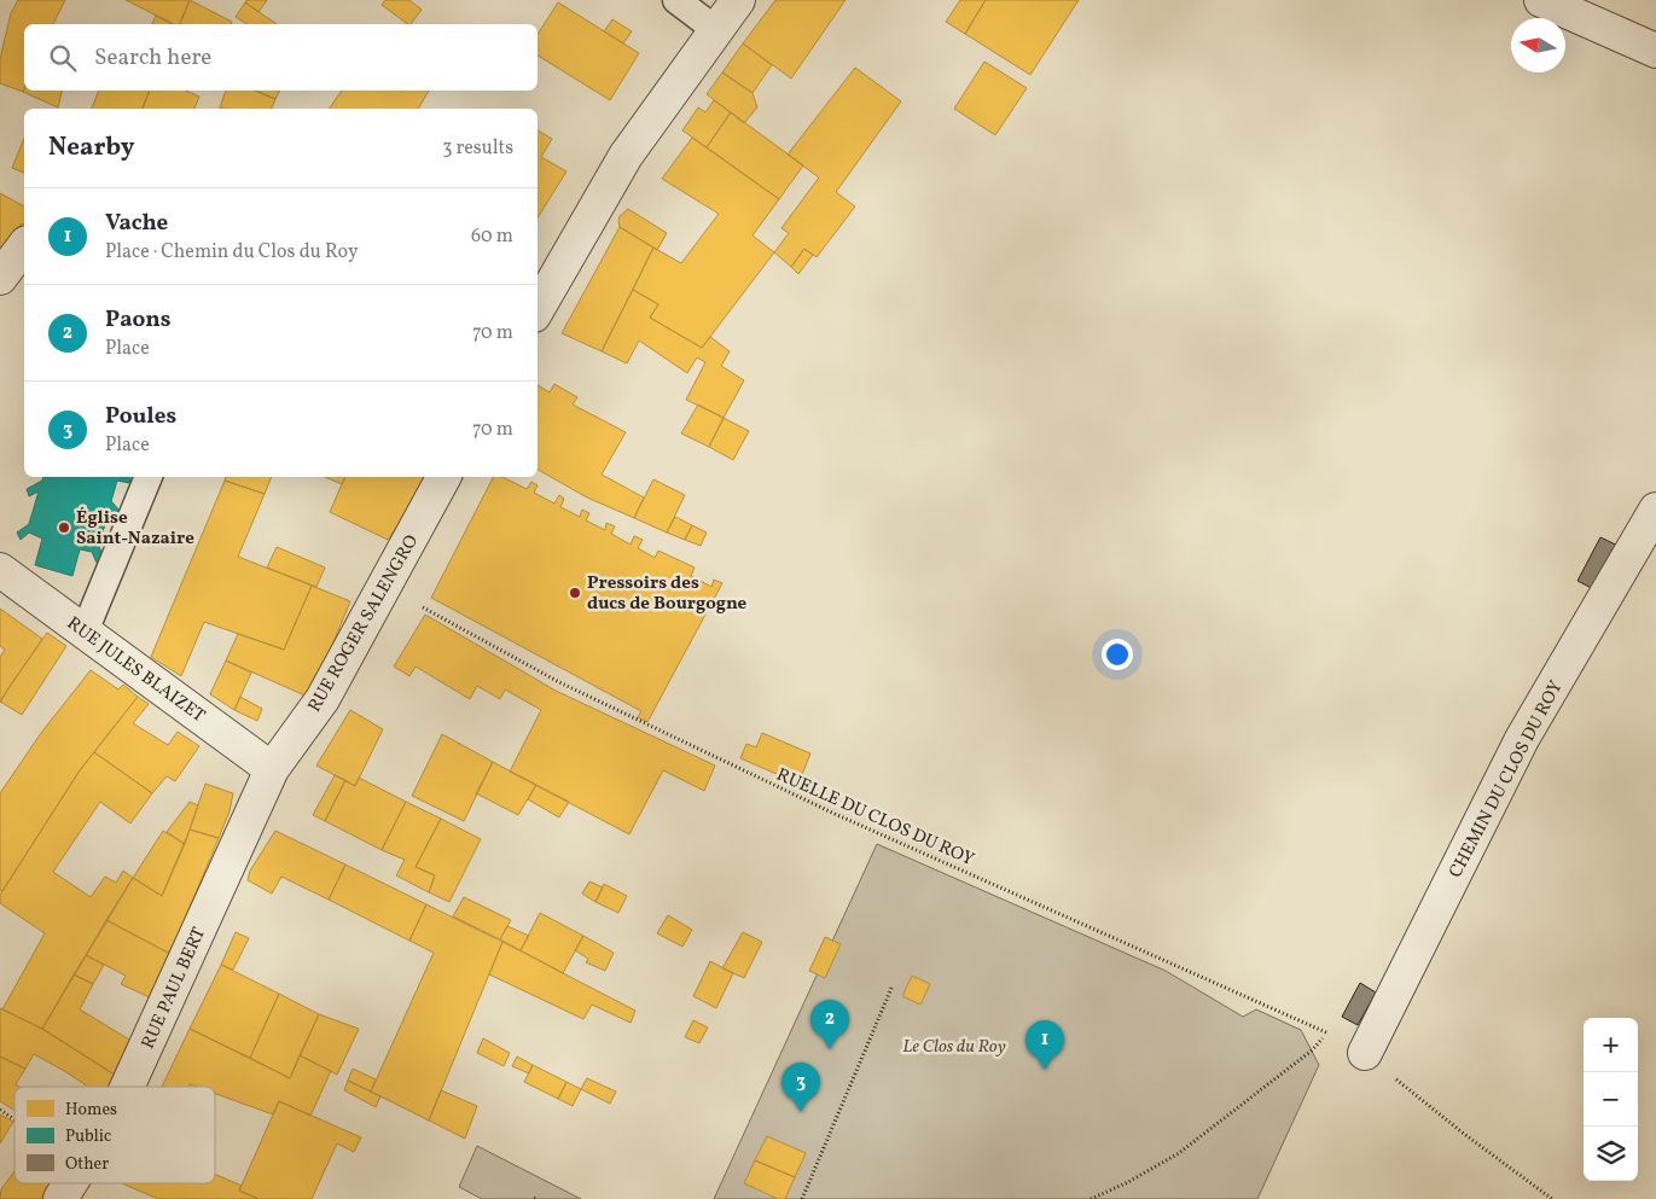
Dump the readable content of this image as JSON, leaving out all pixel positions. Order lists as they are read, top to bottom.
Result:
{
  "streets": {
    "street": [
      "RUE ROGER SALENGRO",
      "RUE JULES BLAIZET",
      "CHEMIN DU CLOS DU ROY",
      "RUE PAUL BERT"
    ],
    "path": ["RUELLE DU CLOS DU ROY"]
  },
  "crossings": [
    ["RUE ROGER SALENGRO", "RUE JULES BLAIZET"],
    ["RUE ROGER SALENGRO", "RUELLE DU CLOS DU ROY"],
    ["RUE ROGER SALENGRO", "RUE PAUL BERT"],
    ["RUE JULES BLAIZET", "RUE PAUL BERT"],
    ["CHEMIN DU CLOS DU ROY", "RUELLE DU CLOS DU ROY"]
  ],
  "parks": ["Le Clos du Roy"],
  "places": ["Église Saint-Nazaire", "Pressoirs des ducs de Bourgogne"],
  "legend": ["Homes", "Public", "Other"],
  "north": "left",
  "page": {
    "search": "Search here",
    "heading": ["Nearby", "3 results"],
    "list": [
      {
        "mark": "1",
        "name": "Vache",
        "note": "Place · Chemin du Clos du Roy",
        "value": "60 m"
      },
      {
        "mark": "2",
        "name": "Paons",
        "note": "Place",
        "value": "70 m"
      },
      {
        "mark": "3",
        "name": "Poules",
        "note": "Place",
        "value": "70 m"
      }
    ],
    "pins": ["2", "1", "3"],
    "map_buttons": ["+", "−"]
  }
}
